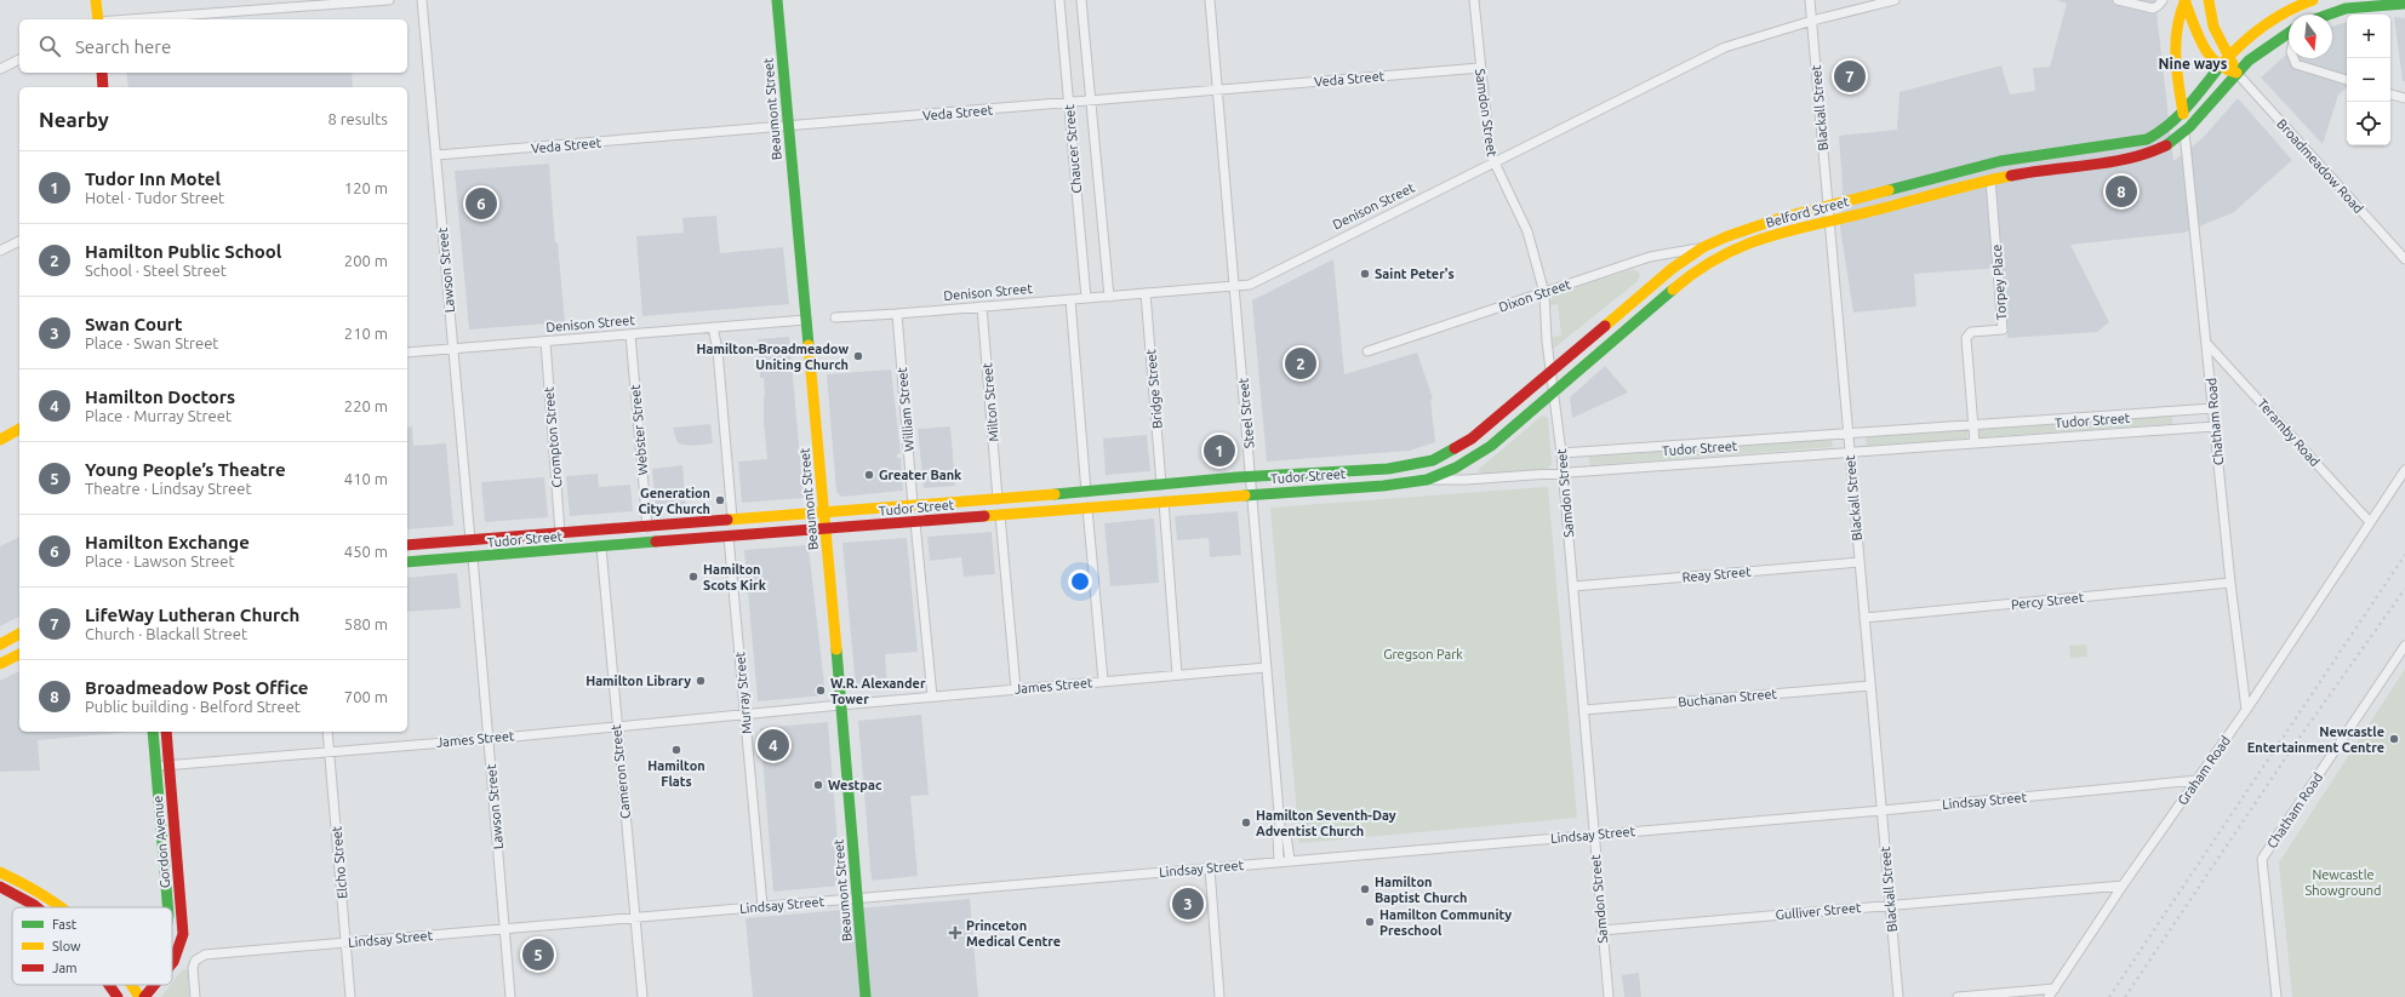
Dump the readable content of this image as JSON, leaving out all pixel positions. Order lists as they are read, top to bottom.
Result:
{
  "streets": {
    "main road": [
      "Beaumont Street",
      "Belford Street",
      "Tudor Street",
      "Gordon Avenue"
    ],
    "street": [
      "Veda Street",
      "Blackall Street",
      "Samdon Street",
      "Chaucer Street",
      "Broadmeadow Road",
      "Denison Street",
      "Lawson Street",
      "Torpey Place",
      "Dixon Street",
      "Bridge Street",
      "Milton Street",
      "William Street",
      "Steel Street",
      "Chatham Road",
      "Webster Street",
      "Teramby Road",
      "Crompton Street",
      "Reay Street",
      "Percy Street",
      "James Street",
      "Murray Street",
      "Buchanan Street",
      "Graham Road",
      "Cameron Street",
      "Lindsay Street",
      "Elcho Street",
      "Gulliver Street"
    ]
  },
  "crossings": [
    ["Veda Street", "Beaumont Street"],
    ["Veda Street", "Samdon Street"],
    ["Veda Street", "Chaucer Street"],
    ["Veda Street", "Lawson Street"],
    ["Veda Street", "Steel Street"],
    ["Blackall Street", "Denison Street"],
    ["Blackall Street", "Belford Street"],
    ["Blackall Street", "Tudor Street"],
    ["Blackall Street", "Reay Street"],
    ["Blackall Street", "Percy Street"],
    ["Blackall Street", "Buchanan Street"],
    ["Blackall Street", "Lindsay Street"],
    ["Blackall Street", "Gulliver Street"],
    ["Beaumont Street", "Denison Street"],
    ["Beaumont Street", "Tudor Street"],
    ["Beaumont Street", "James Street"],
    ["Beaumont Street", "Lindsay Street"],
    ["Samdon Street", "Denison Street"],
    ["Samdon Street", "Belford Street"],
    ["Samdon Street", "Dixon Street"],
    ["Samdon Street", "Tudor Street"],
    ["Samdon Street", "Reay Street"],
    ["Samdon Street", "Buchanan Street"],
    ["Samdon Street", "Lindsay Street"],
    ["Samdon Street", "Gulliver Street"],
    ["Chaucer Street", "Denison Street"],
    ["Broadmeadow Road", "Belford Street"],
    ["Denison Street", "Lawson Street"],
    ["Denison Street", "Bridge Street"],
    ["Denison Street", "Milton Street"],
    ["Denison Street", "William Street"],
    ["Denison Street", "Steel Street"],
    ["Denison Street", "Webster Street"],
    ["Denison Street", "Crompton Street"],
    ["Belford Street", "Torpey Place"],
    ["Belford Street", "Dixon Street"],
    ["Belford Street", "Tudor Street"],
    ["Belford Street", "Chatham Road"],
    ["Lawson Street", "Tudor Street"],
    ["Lawson Street", "James Street"],
    ["Lawson Street", "Lindsay Street"],
    ["Torpey Place", "Tudor Street"],
    ["Bridge Street", "Tudor Street"],
    ["Milton Street", "Tudor Street"],
    ["William Street", "Tudor Street"],
    ["Steel Street", "Tudor Street"],
    ["Steel Street", "James Street"],
    ["Steel Street", "Lindsay Street"],
    ["Tudor Street", "Chatham Road"],
    ["Tudor Street", "Webster Street"],
    ["Tudor Street", "Crompton Street"],
    ["Tudor Street", "Murray Street"],
    ["Tudor Street", "Cameron Street"],
    ["Chatham Road", "Teramby Road"],
    ["Chatham Road", "Percy Street"],
    ["Chatham Road", "Graham Road"],
    ["Teramby Road", "Graham Road"],
    ["James Street", "Murray Street"],
    ["James Street", "Cameron Street"],
    ["James Street", "Gordon Avenue"],
    ["James Street", "Elcho Street"],
    ["Murray Street", "Lindsay Street"],
    ["Graham Road", "Lindsay Street"],
    ["Graham Road", "Gulliver Street"],
    ["Cameron Street", "Lindsay Street"],
    ["Lindsay Street", "Elcho Street"]
  ],
  "districts": ["Nine ways"],
  "parks": ["Gregson Park", "Newcastle Showground"],
  "places": {
    "other": [
      "Saint Peter's",
      "Hamilton-Broadmeadow Uniting Church",
      "Greater Bank",
      "Generation City Church",
      "Hamilton Scots Kirk",
      "Hamilton Library",
      "W.R. Alexander Tower",
      "Newcastle Entertainment Centre",
      "Hamilton Flats",
      "Westpac",
      "Hamilton Seventh-Day Adventist Church",
      "Hamilton Baptist Church",
      "Hamilton Community Preschool"
    ],
    "health": ["Princeton Medical Centre"]
  },
  "legend": ["Fast", "Slow", "Jam"],
  "north": "bottom",
  "page": {
    "map_buttons": ["+", "−"],
    "search": "Search here",
    "pins": [
      "7",
      "8",
      "6",
      "2",
      "1",
      "4",
      "3",
      "5"
    ],
    "heading": ["Nearby", "8 results"],
    "list": [
      {
        "mark": "1",
        "name": "Tudor Inn Motel",
        "note": "Hotel · Tudor Street",
        "value": "120 m"
      },
      {
        "mark": "2",
        "name": "Hamilton Public School",
        "note": "School · Steel Street",
        "value": "200 m"
      },
      {
        "mark": "3",
        "name": "Swan Court",
        "note": "Place · Swan Street",
        "value": "210 m"
      },
      {
        "mark": "4",
        "name": "Hamilton Doctors",
        "note": "Place · Murray Street",
        "value": "220 m"
      },
      {
        "mark": "5",
        "name": "Young People’s Theatre",
        "note": "Theatre · Lindsay Street",
        "value": "410 m"
      },
      {
        "mark": "6",
        "name": "Hamilton Exchange",
        "note": "Place · Lawson Street",
        "value": "450 m"
      },
      {
        "mark": "7",
        "name": "LifeWay Lutheran Church",
        "note": "Church · Blackall Street",
        "value": "580 m"
      },
      {
        "mark": "8",
        "name": "Broadmeadow Post Office",
        "note": "Public building · Belford Street",
        "value": "700 m"
      }
    ]
  }
}
